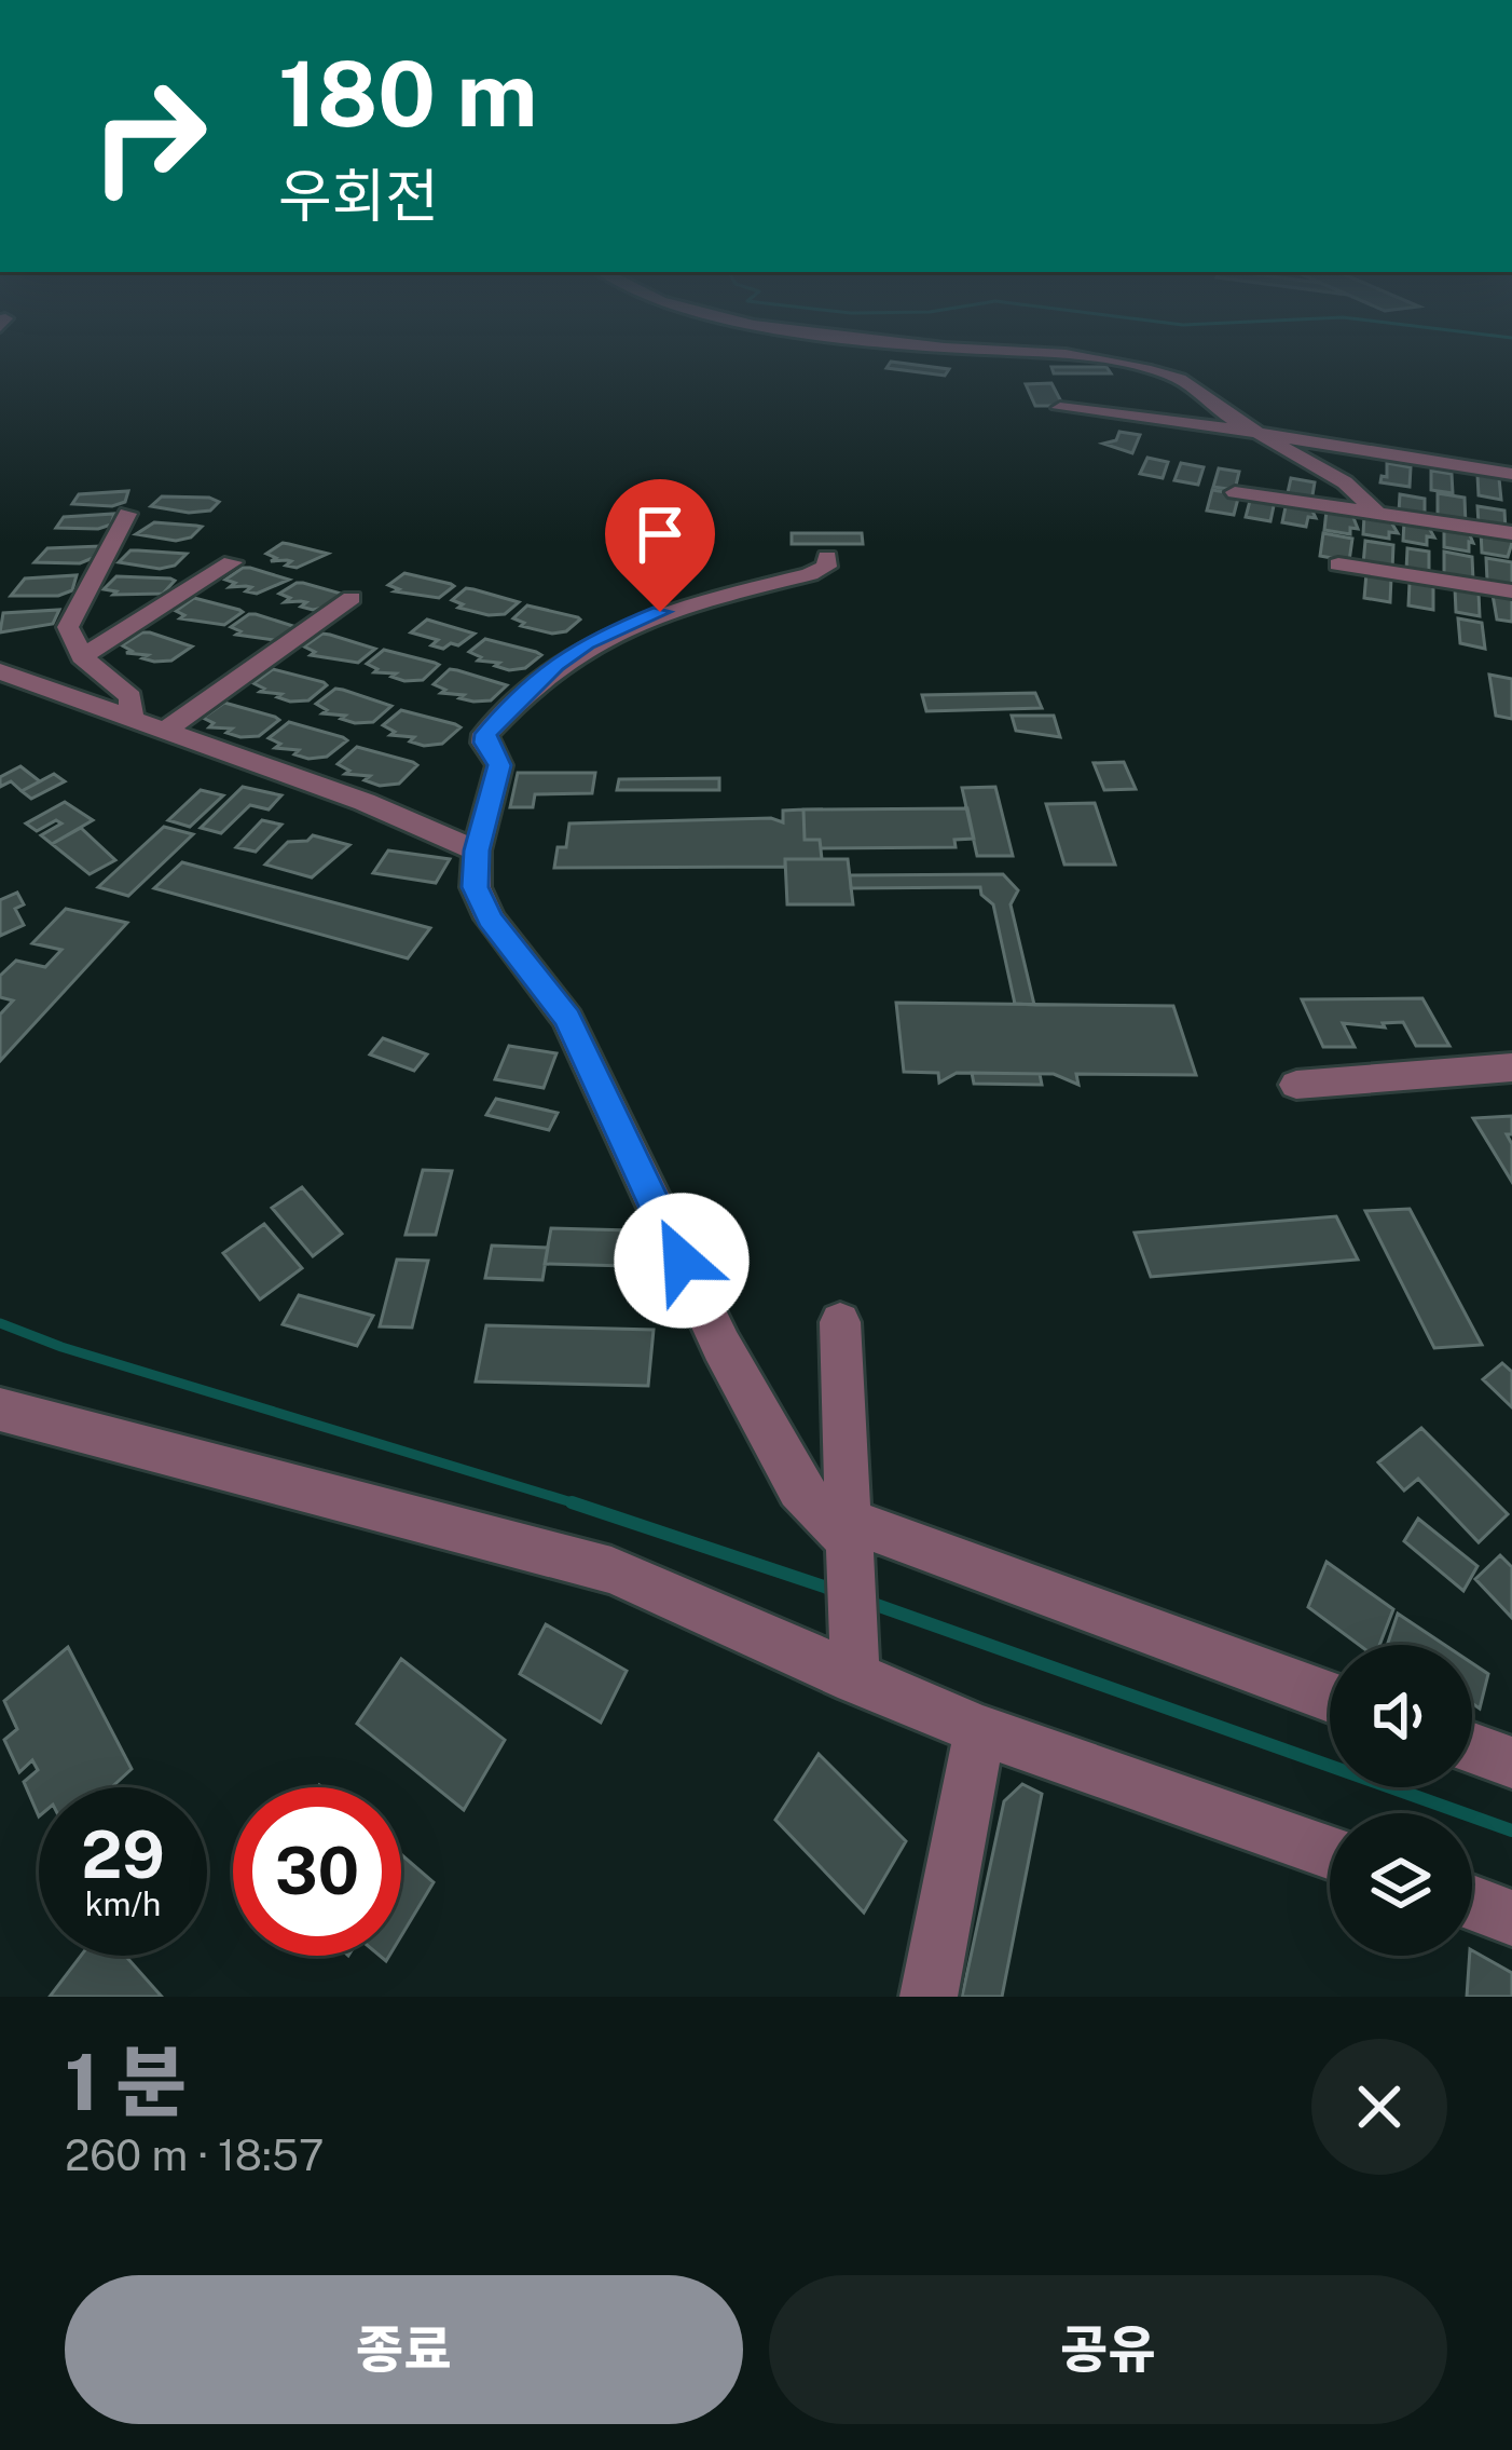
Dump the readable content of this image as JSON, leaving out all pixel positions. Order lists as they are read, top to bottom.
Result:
{
  "page": {
    "turn": ["180 m", "우회전"],
    "speed": "29 km/h",
    "limit": "30",
    "heading": ["1 분", "260 m · 18:57"],
    "buttons": ["종료", "공유"]
  }
}
